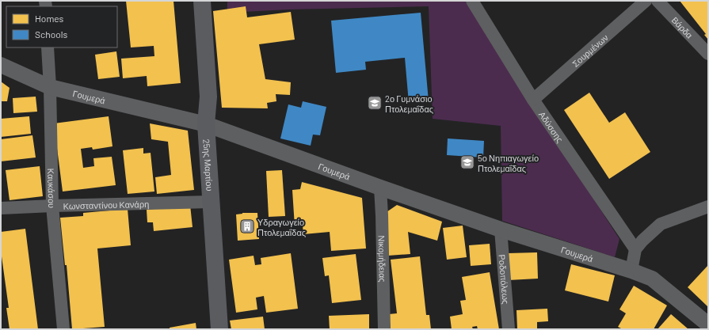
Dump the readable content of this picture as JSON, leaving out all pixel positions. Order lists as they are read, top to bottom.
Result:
{
  "streets": {
    "main road": ["25ης Μαρτίου"],
    "street": [
      "Βάρδα",
      "Σουρμένων",
      "Γουμερά",
      "Αδύσσης",
      "Καυκάσου",
      "Κωνσταντίνου Κανάρη",
      "Νικομήδειας",
      "Ροδοπόλεως"
    ]
  },
  "crossings": [
    ["Σουρμένων", "Αδύσσης"],
    ["Γουμερά", "25ης Μαρτίου"],
    ["Γουμερά", "Καυκάσου"],
    ["Γουμερά", "Νικομήδειας"],
    ["Γουμερά", "Ροδοπόλεως"],
    ["25ης Μαρτίου", "Κωνσταντίνου Κανάρη"],
    ["Καυκάσου", "Κωνσταντίνου Κανάρη"]
  ],
  "places": {
    "school or university": ["2ο Γυμνάσιο Πτολεμαΐδας", "5ο Νηπιαγωγείο Πτολεμαΐδας"],
    "building": ["Υδραγωγείο Πτολεμαΐδας"]
  },
  "legend": ["Homes", "Schools"]
}
